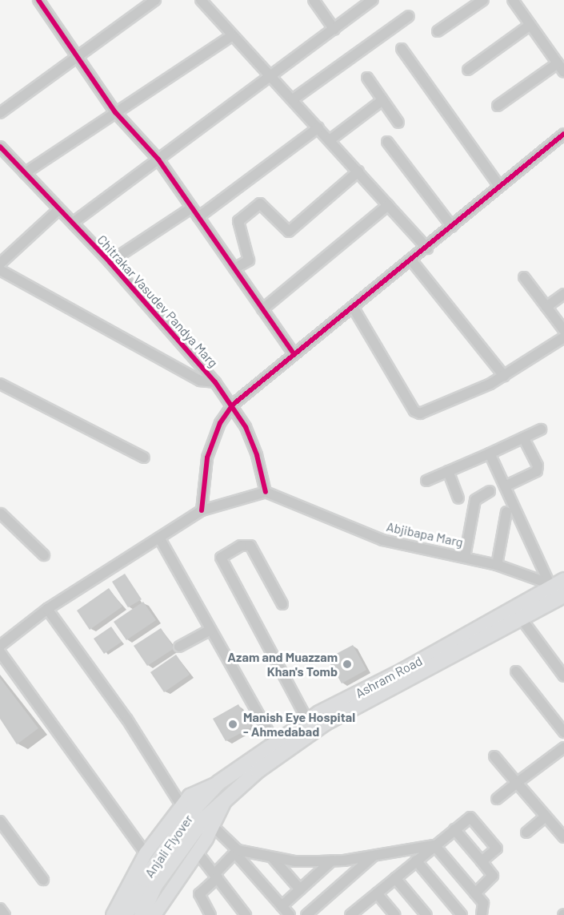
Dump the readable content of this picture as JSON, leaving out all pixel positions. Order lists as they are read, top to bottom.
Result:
{
  "streets": {
    "main road": ["Ashram Road", "Anjali Flyover"],
    "street": ["Chitrakar Vasudev Pandya Marg", "Abjibapa Marg"]
  },
  "crossings": [
    ["Chitrakar Vasudev Pandya Marg", "Abjibapa Marg"],
    ["Abjibapa Marg", "Ashram Road"],
    ["Ashram Road", "Anjali Flyover"]
  ],
  "places": ["Azam and Muazzam Khan's Tomb", "Manish Eye Hospital - Ahmedabad"]
}
